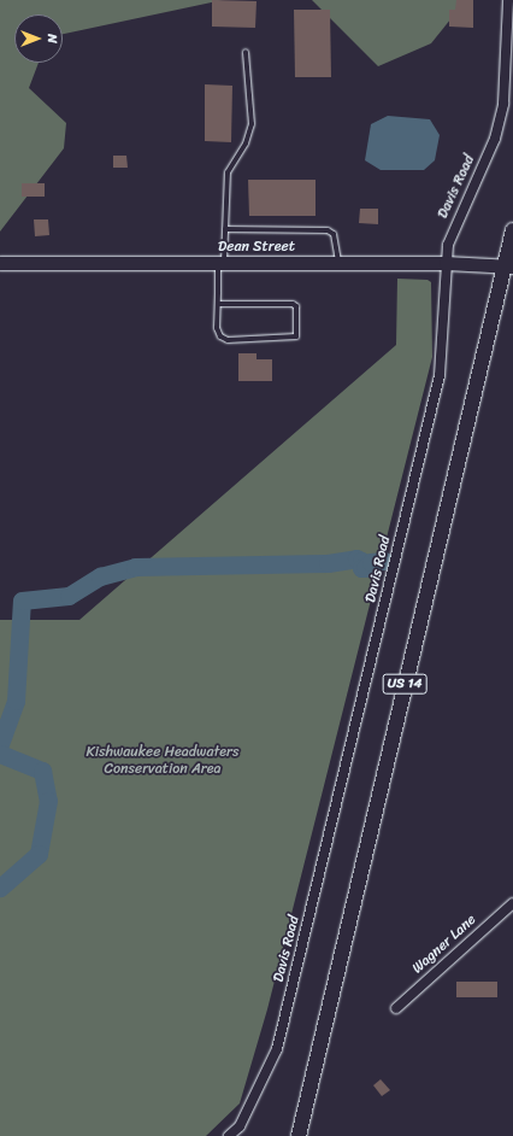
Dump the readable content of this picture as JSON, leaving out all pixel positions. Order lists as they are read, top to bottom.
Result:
{
  "streets": {
    "main road": ["US 14"],
    "street": ["Davis Road", "Dean Street", "Wagner Lane"]
  },
  "crossings": [
    ["Davis Road", "Dean Street"],
    ["Dean Street", "US 14"]
  ],
  "parks": ["Kishwaukee Headwaters Conservation Area"],
  "north": "right"
}
